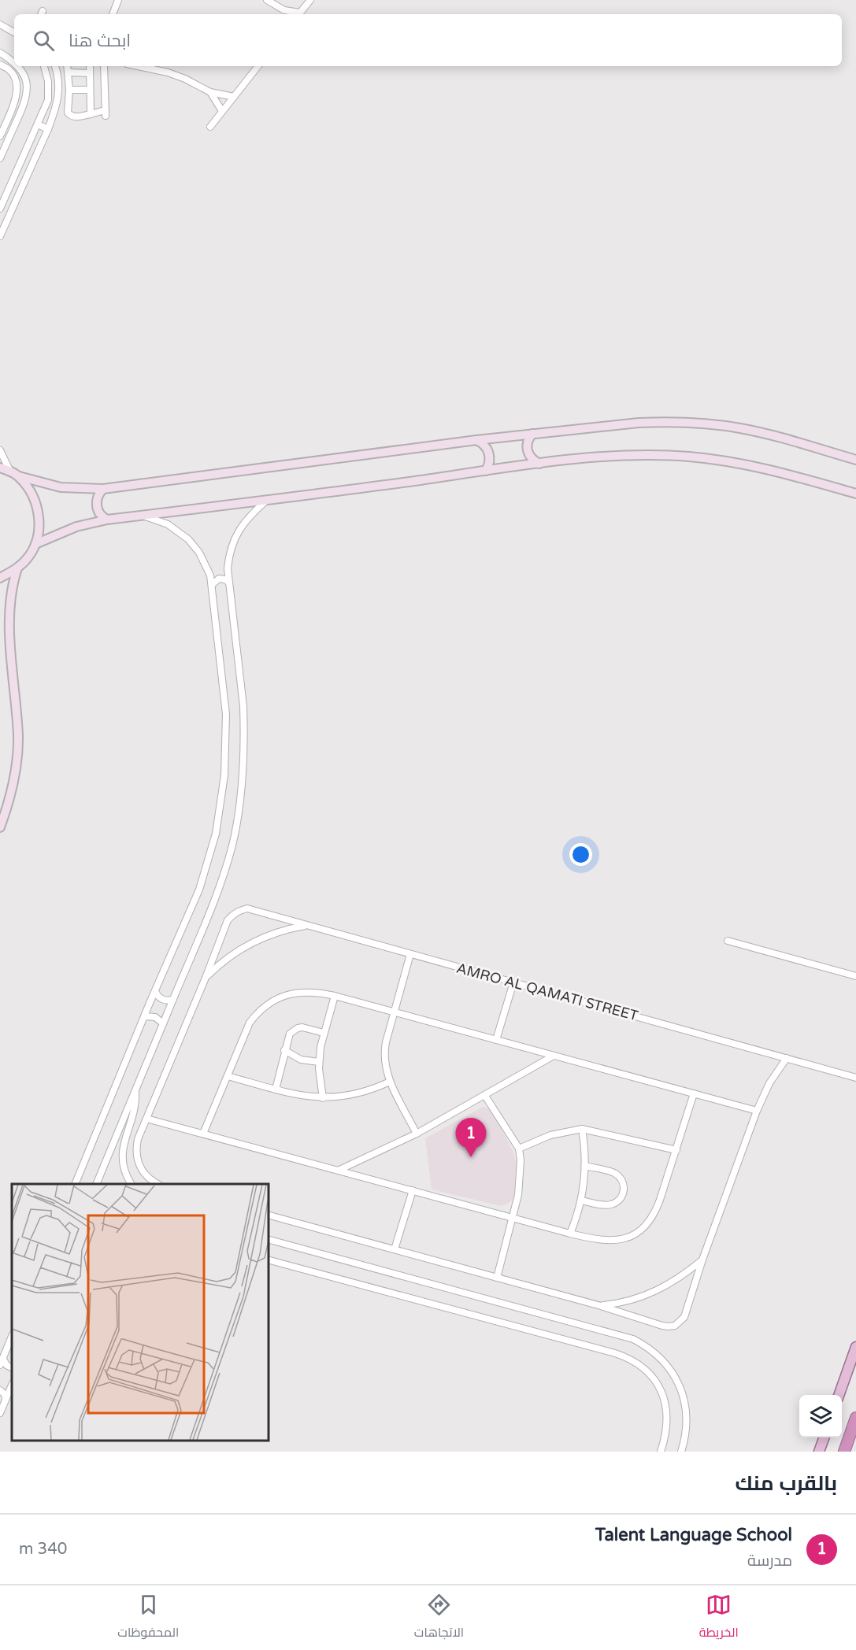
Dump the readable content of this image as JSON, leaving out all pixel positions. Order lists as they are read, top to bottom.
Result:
{
  "streets": {
    "street": ["AMRO AL QAMATI STREET"]
  },
  "page": {
    "search": "ابحث هنا",
    "pins": "1",
    "heading": "بالقرب منك",
    "list": [
      {
        "mark": "1",
        "name": "Talent Language School",
        "note": "مدرسة",
        "value": "340 m"
      }
    ],
    "nav": ["الخريطة", "الاتجاهات", "المحفوظات"]
  }
}
